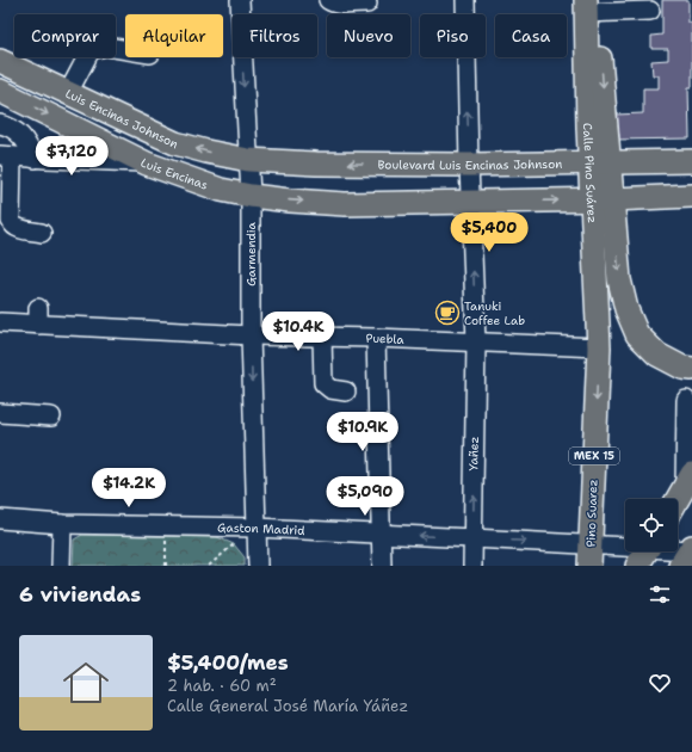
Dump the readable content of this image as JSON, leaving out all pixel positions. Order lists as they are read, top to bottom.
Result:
{
  "streets": {
    "main road": [
      "Luis Encinas Johnson",
      "Boulevard Luis Encinas Johnson",
      "Luis Encinas",
      "Calle Pino Suárez",
      "MEX 15",
      "Pino Suarez"
    ],
    "street": [
      "Garmendia",
      "Puebla",
      "Yañez",
      "Gaston Madrid"
    ]
  },
  "crossings": [
    ["Luis Encinas Johnson", "Boulevard Luis Encinas Johnson"],
    ["Luis Encinas Johnson", "Garmendia"],
    ["Boulevard Luis Encinas Johnson", "Calle Pino Suárez"],
    ["Boulevard Luis Encinas Johnson", "Garmendia"],
    ["Boulevard Luis Encinas Johnson", "Yañez"],
    ["Luis Encinas", "Garmendia"],
    ["Calle Pino Suárez", "Puebla"],
    ["Calle Pino Suárez", "Pino Suarez"],
    ["Garmendia", "Puebla"],
    ["Garmendia", "Gaston Madrid"],
    ["Puebla", "Yañez"],
    ["Puebla", "Pino Suarez"],
    ["Yañez", "Gaston Madrid"],
    ["Pino Suarez", "Gaston Madrid"]
  ],
  "one_way": [
    "Luis Encinas Johnson",
    "Luis Encinas",
    "Calle Pino Suárez",
    "Pino Suarez"
  ],
  "places": {
    "cafe": ["Tanuki Coffee Lab"]
  },
  "page": {
    "chip": [
      "Comprar",
      "Alquilar",
      "Filtros",
      "Nuevo",
      "Piso",
      "Casa"
    ],
    "price": [
      "$7,120",
      "$5,400",
      "$10.4K",
      "$10.9K",
      "$14.2K",
      "$5,090"
    ],
    "heading": "6 viviendas",
    "list": [
      {
        "name": "$5,400/mes",
        "note": "2 hab. · 60 m² · Calle General José María Yáñez"
      }
    ]
  }
}
